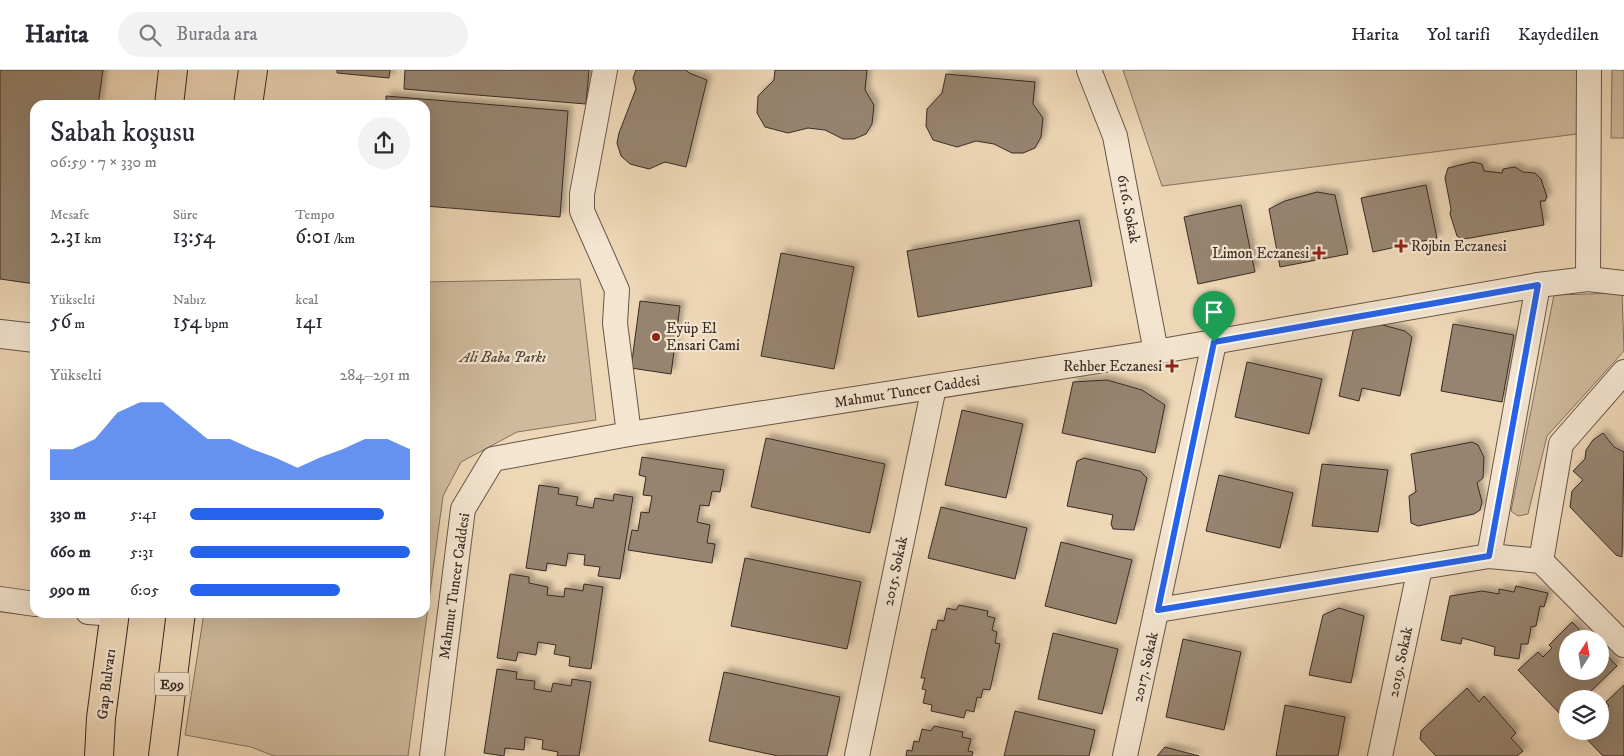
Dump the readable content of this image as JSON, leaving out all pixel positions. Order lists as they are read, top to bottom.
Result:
{
  "streets": {
    "highway": ["Gap Bulvarı", "E99"],
    "street": [
      "6116. Sokak",
      "Mahmut Tuncer Caddesi",
      "2015. Sokak",
      "2019. Sokak",
      "2017. Sokak"
    ]
  },
  "crossings": [
    ["6116. Sokak", "Mahmut Tuncer Caddesi"],
    ["Mahmut Tuncer Caddesi", "2015. Sokak"],
    ["Mahmut Tuncer Caddesi", "2017. Sokak"]
  ],
  "parks": ["Ali Baba Parkı"],
  "places": {
    "health": ["Rojbin Eczanesi", "Limon Eczanesi", "Rehber Eczanesi"],
    "other": ["Eyüp El Ensari Cami"]
  },
  "north": "top",
  "page": {
    "header": "Harita",
    "search": "Burada ara",
    "nav": ["Harita", "Yol tarifi", "Kaydedilen"],
    "heading": ["Sabah koşusu", "06:59 · 7 × 330 m"],
    "stats": [
      ["Mesafe", "2.31 km"],
      ["Süre", "13:54"],
      ["Tempo", "6:01 /km"],
      ["Yükselti", "56 m"],
      ["Nabız", "154 bpm"],
      ["kcal", "141"]
    ],
    "chart": ["Yükselti", "284–291 m"],
    "list": [
      {
        "name": "330 m",
        "note": "5:41"
      },
      {
        "name": "660 m",
        "note": "5:31"
      },
      {
        "name": "990 m",
        "note": "6:05"
      }
    ]
  }
}
